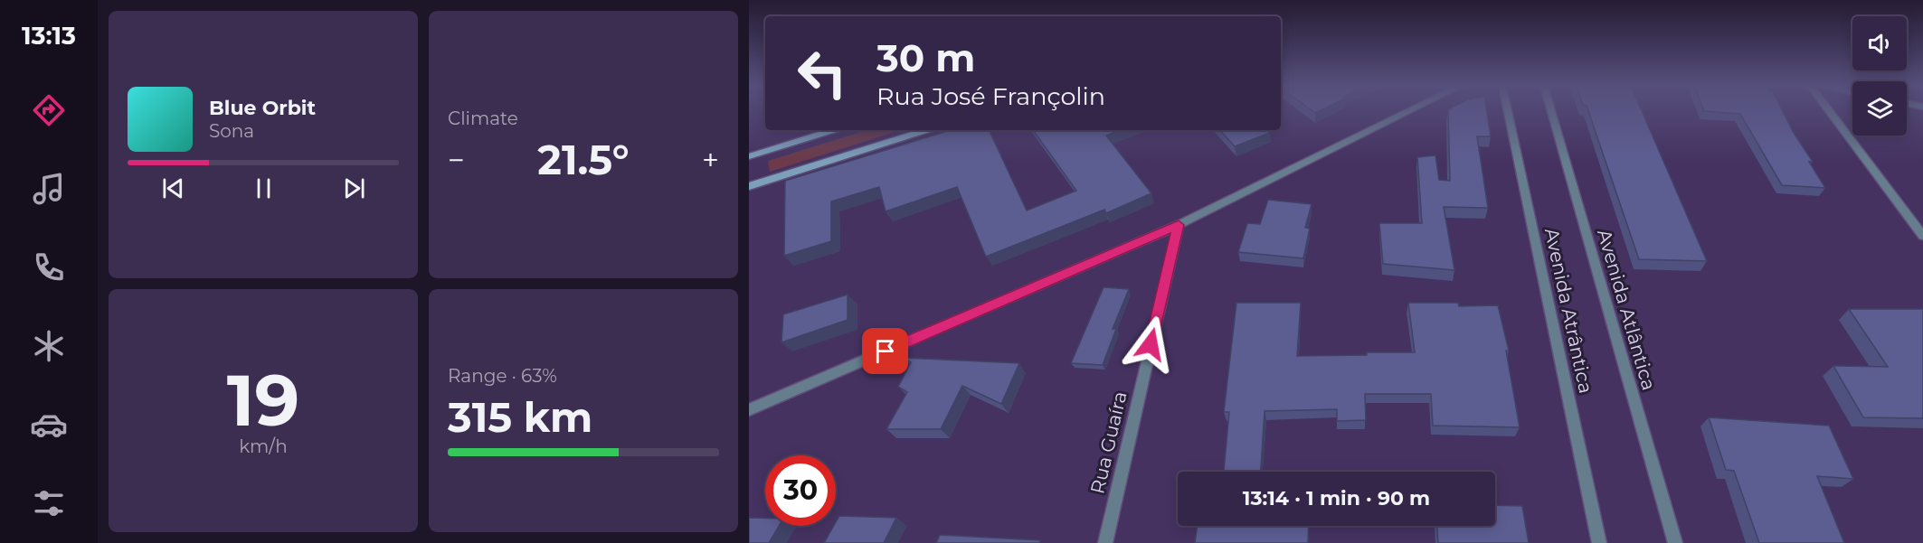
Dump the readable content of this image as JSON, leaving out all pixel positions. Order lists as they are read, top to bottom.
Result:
{
  "streets": {
    "street": ["Avenida Atlântica", "Avenida Atrântica", "Rua Guaíra"]
  },
  "page": {
    "tabs": "13:13",
    "tile": [
      "Climate",
      ["19", "km/h"],
      ["Range · 63%", "315 km"]
    ],
    "turn": ["30 m", "Rua José Françolin"],
    "song": ["Blue Orbit", "Sona"],
    "heat": ["−", "21.5°", "+"],
    "limit": "30",
    "trip": "13:14 · 1 min · 90 m"
  }
}
